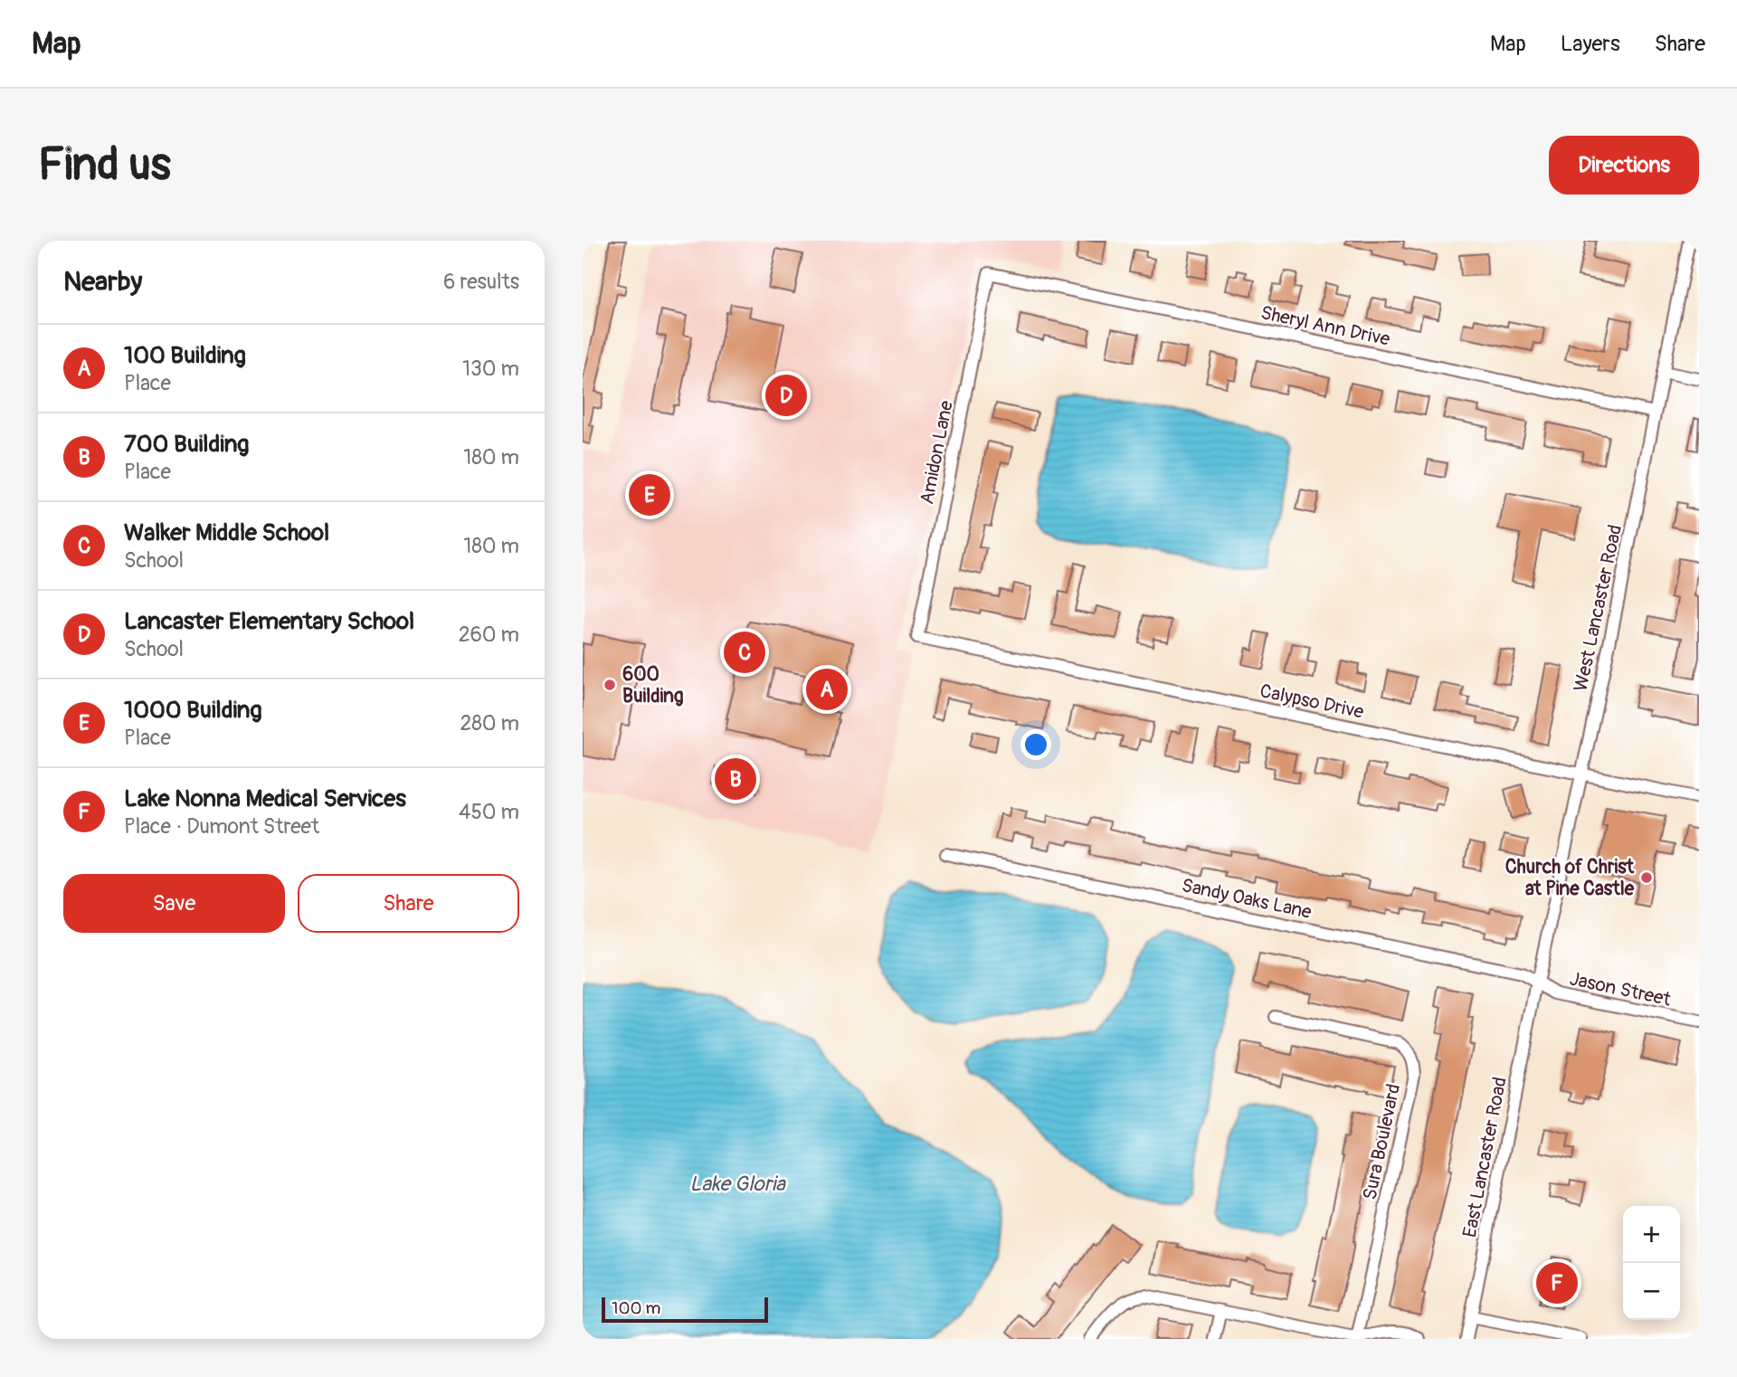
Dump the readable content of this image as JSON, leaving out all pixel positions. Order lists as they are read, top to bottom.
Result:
{
  "streets": {
    "street": [
      "Sheryl Ann Drive",
      "Amidon Lane",
      "West Lancaster Road",
      "Calypso Drive",
      "Sandy Oaks Lane",
      "Jason Street",
      "Sura Boulevard",
      "East Lancaster Road"
    ]
  },
  "crossings": [
    ["Sheryl Ann Drive", "Amidon Lane"],
    ["Sheryl Ann Drive", "West Lancaster Road"],
    ["Amidon Lane", "Calypso Drive"],
    ["West Lancaster Road", "Calypso Drive"],
    ["West Lancaster Road", "Sandy Oaks Lane"],
    ["West Lancaster Road", "Jason Street"],
    ["West Lancaster Road", "East Lancaster Road"],
    ["Sandy Oaks Lane", "Jason Street"],
    ["Sandy Oaks Lane", "East Lancaster Road"],
    ["Jason Street", "East Lancaster Road"]
  ],
  "water": ["Lake Gloria"],
  "places": ["600 Building", "Church of Christ at Pine Castle"],
  "scale_bar": "100 m",
  "page": {
    "header": "Map",
    "nav": ["Map", "Layers", "Share"],
    "buttons": [
      "Directions",
      ["Save", "Share"]
    ],
    "title": "Find us",
    "heading": ["Nearby", "6 results"],
    "list": [
      {
        "mark": "A",
        "name": "100 Building",
        "note": "Place",
        "value": "130 m"
      },
      {
        "mark": "B",
        "name": "700 Building",
        "note": "Place",
        "value": "180 m"
      },
      {
        "mark": "C",
        "name": "Walker Middle School",
        "note": "School",
        "value": "180 m"
      },
      {
        "mark": "D",
        "name": "Lancaster Elementary School",
        "note": "School",
        "value": "260 m"
      },
      {
        "mark": "E",
        "name": "1000 Building",
        "note": "Place",
        "value": "280 m"
      },
      {
        "mark": "F",
        "name": "Lake Nonna Medical Services",
        "note": "Place · Dumont Street",
        "value": "450 m"
      }
    ],
    "pins": [
      "D",
      "E",
      "C",
      "A",
      "B",
      "F"
    ],
    "map_buttons": ["+", "−"],
    "scale": "100 m"
  }
}
